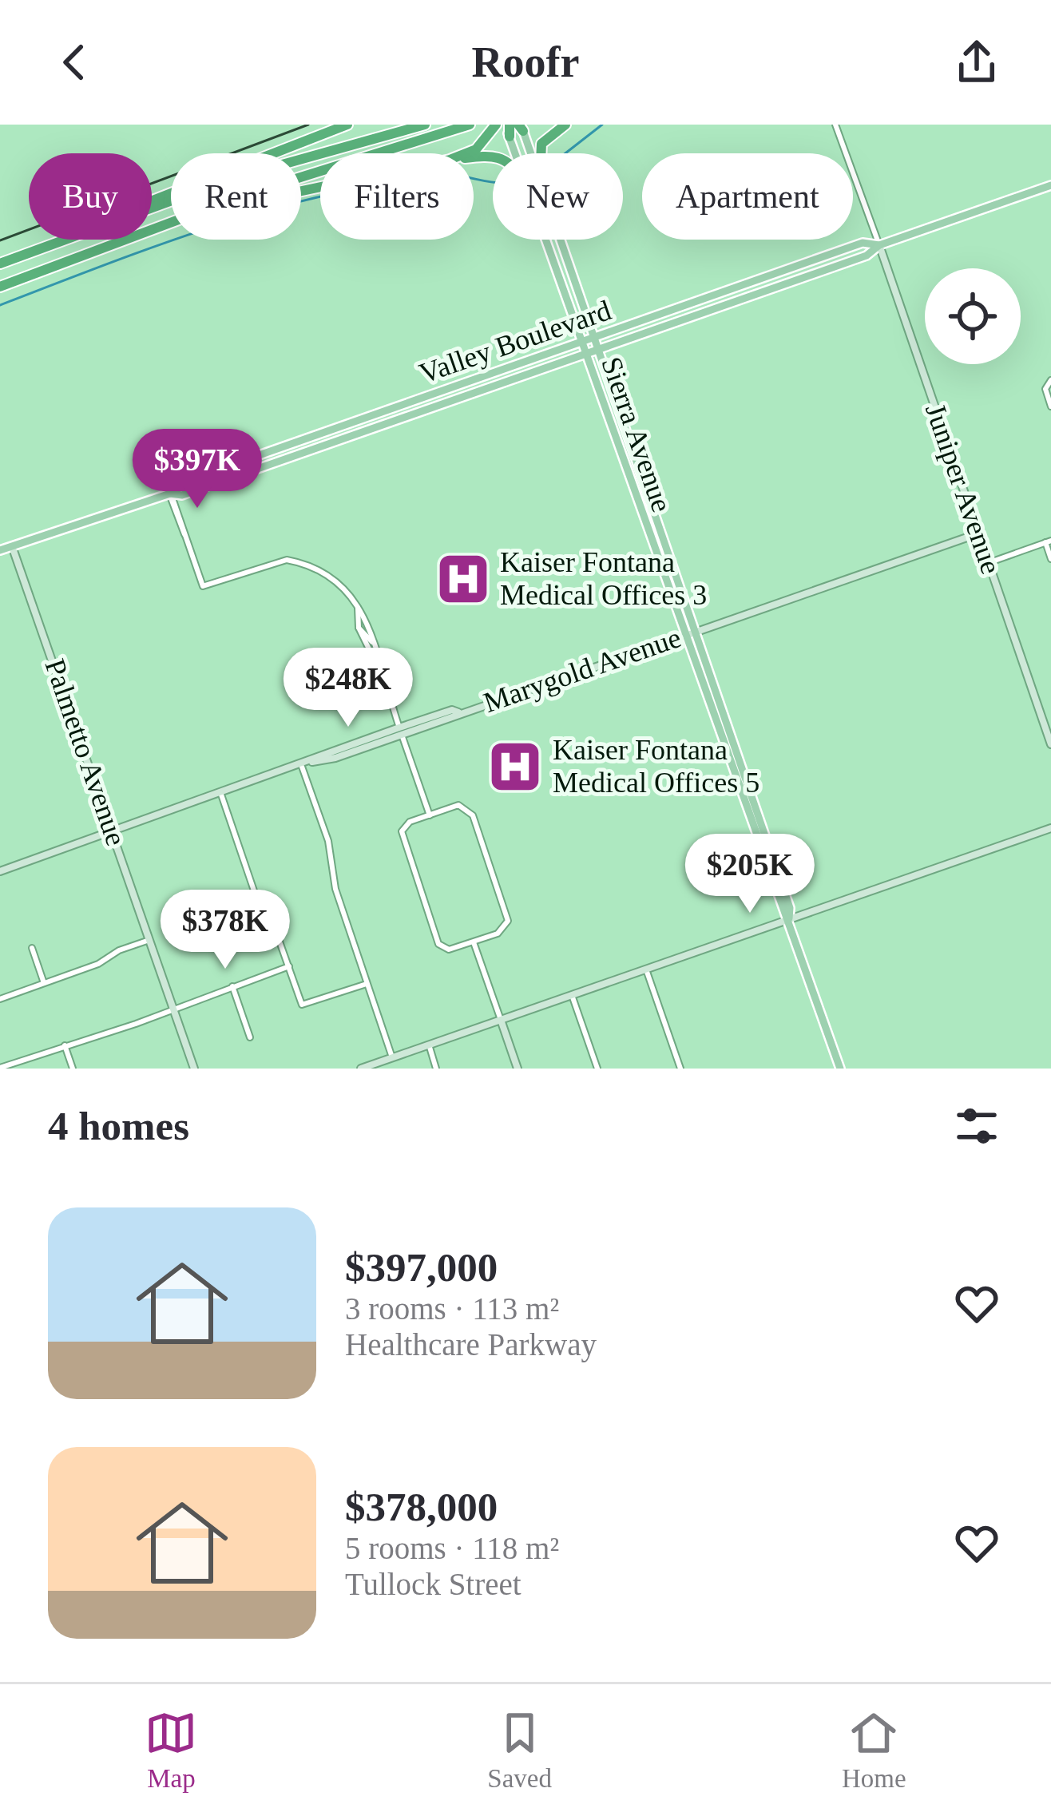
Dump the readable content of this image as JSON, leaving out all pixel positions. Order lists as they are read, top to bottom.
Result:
{
  "streets": {
    "main road": ["Valley Boulevard", "Sierra Avenue"],
    "street": ["Juniper Avenue", "Marygold Avenue", "Palmetto Avenue"]
  },
  "crossings": [
    ["Valley Boulevard", "Sierra Avenue"],
    ["Valley Boulevard", "Juniper Avenue"],
    ["Valley Boulevard", "Palmetto Avenue"],
    ["Sierra Avenue", "Marygold Avenue"],
    ["Juniper Avenue", "Marygold Avenue"]
  ],
  "places": {
    "hospital": ["Kaiser Fontana Medical Offices 3", "Kaiser Fontana Medical Offices 5"]
  },
  "page": {
    "header": "Roofr",
    "chip": [
      "Buy",
      "Rent",
      "Filters",
      "New",
      "Apartment"
    ],
    "price": [
      "$397K",
      "$248K",
      "$205K",
      "$378K"
    ],
    "heading": "4 homes",
    "list": [
      {
        "name": "$397,000",
        "note": "3 rooms · 113 m² · Healthcare Parkway"
      },
      {
        "name": "$378,000",
        "note": "5 rooms · 118 m² · Tullock Street"
      }
    ],
    "tabs": ["Map", "Saved", "Home"]
  }
}
